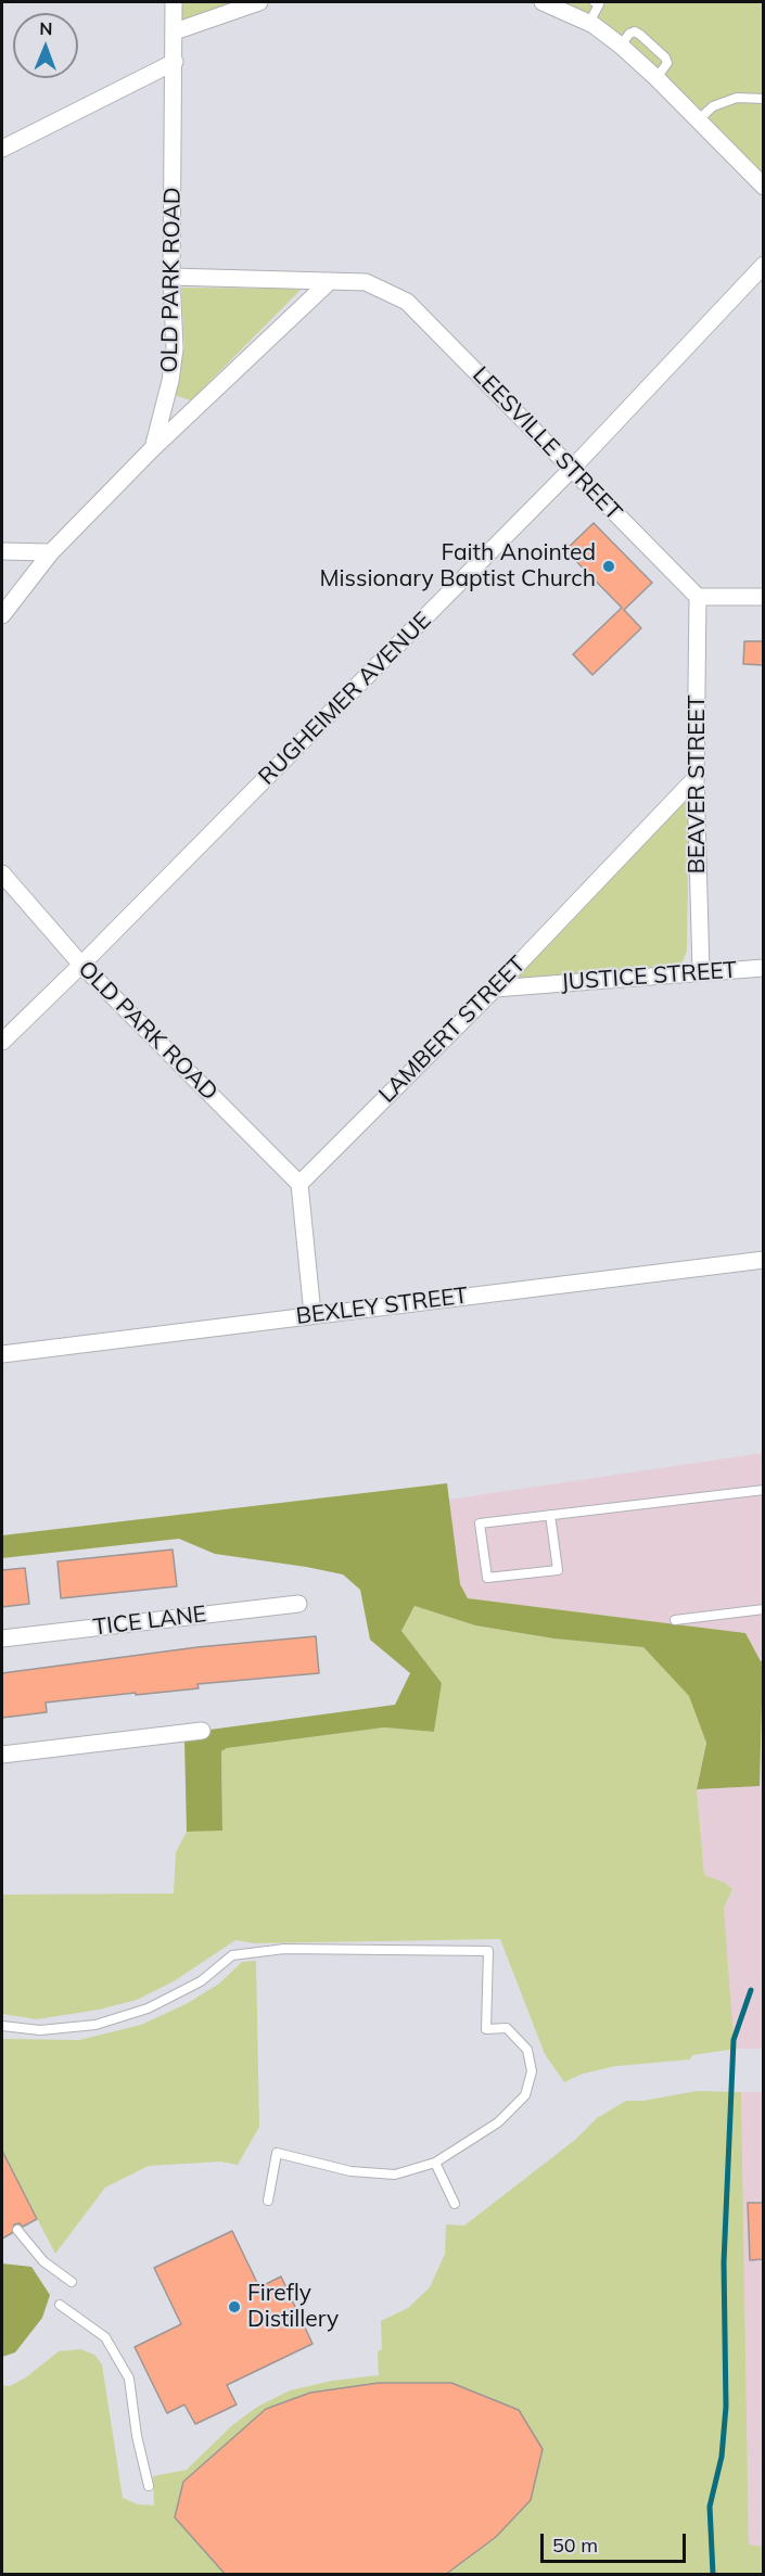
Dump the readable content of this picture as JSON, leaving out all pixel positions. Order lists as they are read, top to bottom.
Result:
{
  "streets": {
    "street": [
      "OLD PARK ROAD",
      "LEESVILLE STREET",
      "RUGHEIMER AVENUE",
      "BEAVER STREET",
      "JUSTICE STREET",
      "LAMBERT STREET",
      "BEXLEY STREET",
      "TICE LANE"
    ]
  },
  "crossings": [
    ["OLD PARK ROAD", "LEESVILLE STREET"],
    ["OLD PARK ROAD", "RUGHEIMER AVENUE"],
    ["OLD PARK ROAD", "LAMBERT STREET"],
    ["LEESVILLE STREET", "RUGHEIMER AVENUE"],
    ["LEESVILLE STREET", "BEAVER STREET"],
    ["BEAVER STREET", "JUSTICE STREET"],
    ["BEAVER STREET", "LAMBERT STREET"],
    ["JUSTICE STREET", "LAMBERT STREET"]
  ],
  "places": ["Faith Anointed Missionary Baptist Church", "Firefly Distillery"],
  "scale_bar": "50 m",
  "north": "top"
}
